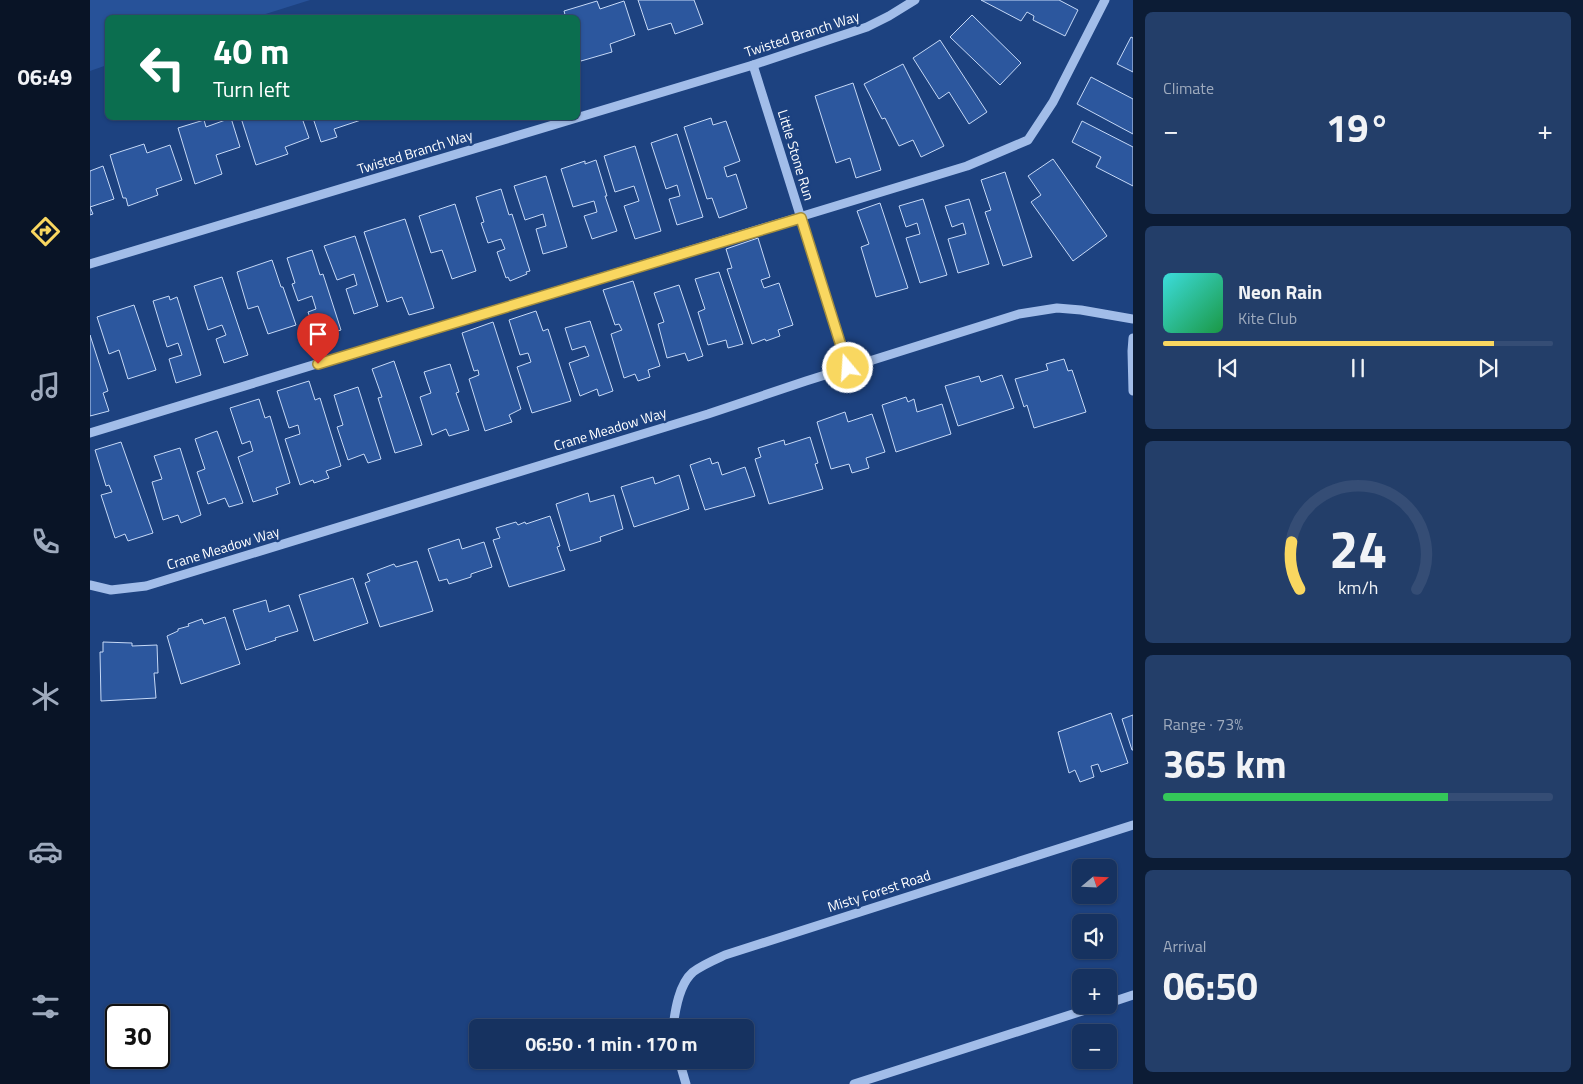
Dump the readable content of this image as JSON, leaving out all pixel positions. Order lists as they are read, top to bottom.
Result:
{
  "streets": {
    "street": [
      "Twisted Branch Way",
      "Little Stone Run",
      "Crane Meadow Way",
      "Misty Forest Road"
    ]
  },
  "crossings": [
    ["Twisted Branch Way", "Little Stone Run"],
    ["Little Stone Run", "Crane Meadow Way"]
  ],
  "north": "right",
  "page": {
    "tabs": "06:49",
    "tile": [
      "Climate",
      ["Range · 73%", "365 km"],
      ["Arrival", "06:50"]
    ],
    "turn": ["40 m", "Turn left"],
    "heat": ["−", "19°", "+"],
    "song": ["Neon Rain", "Kite Club"],
    "map_buttons": ["+", "−"],
    "limit": "30",
    "trip": "06:50 · 1 min · 170 m",
    "gauge": ["24", "km/h"]
  }
}
